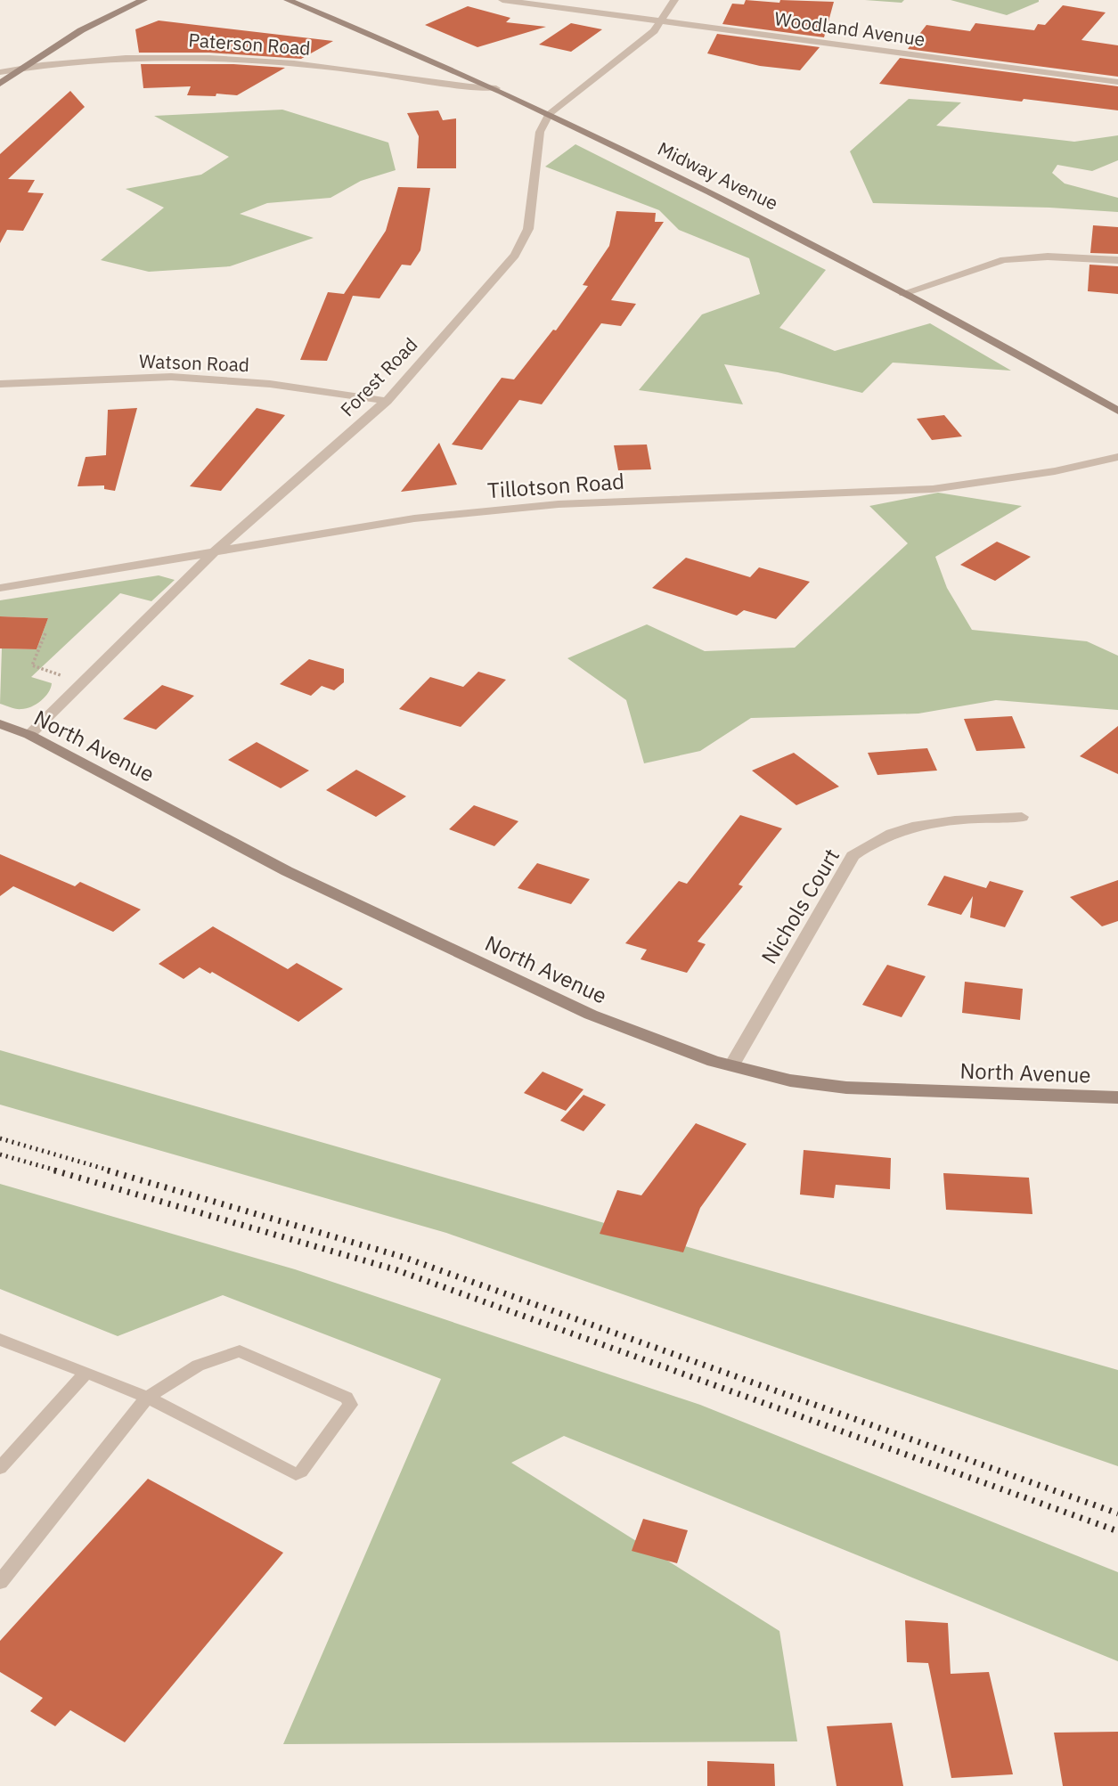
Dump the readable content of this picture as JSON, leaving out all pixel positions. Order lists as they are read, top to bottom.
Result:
{
  "streets": {
    "main road": ["Midway Avenue", "North Avenue"],
    "street": [
      "Woodland Avenue",
      "Paterson Road",
      "Watson Road",
      "Forest Road",
      "Tillotson Road",
      "Nichols Court"
    ]
  },
  "crossings": [
    ["Paterson Road", "Midway Avenue"],
    ["Midway Avenue", "Forest Road"],
    ["Watson Road", "Forest Road"],
    ["Forest Road", "Tillotson Road"],
    ["Forest Road", "North Avenue"],
    ["North Avenue", "Nichols Court"]
  ]
}
